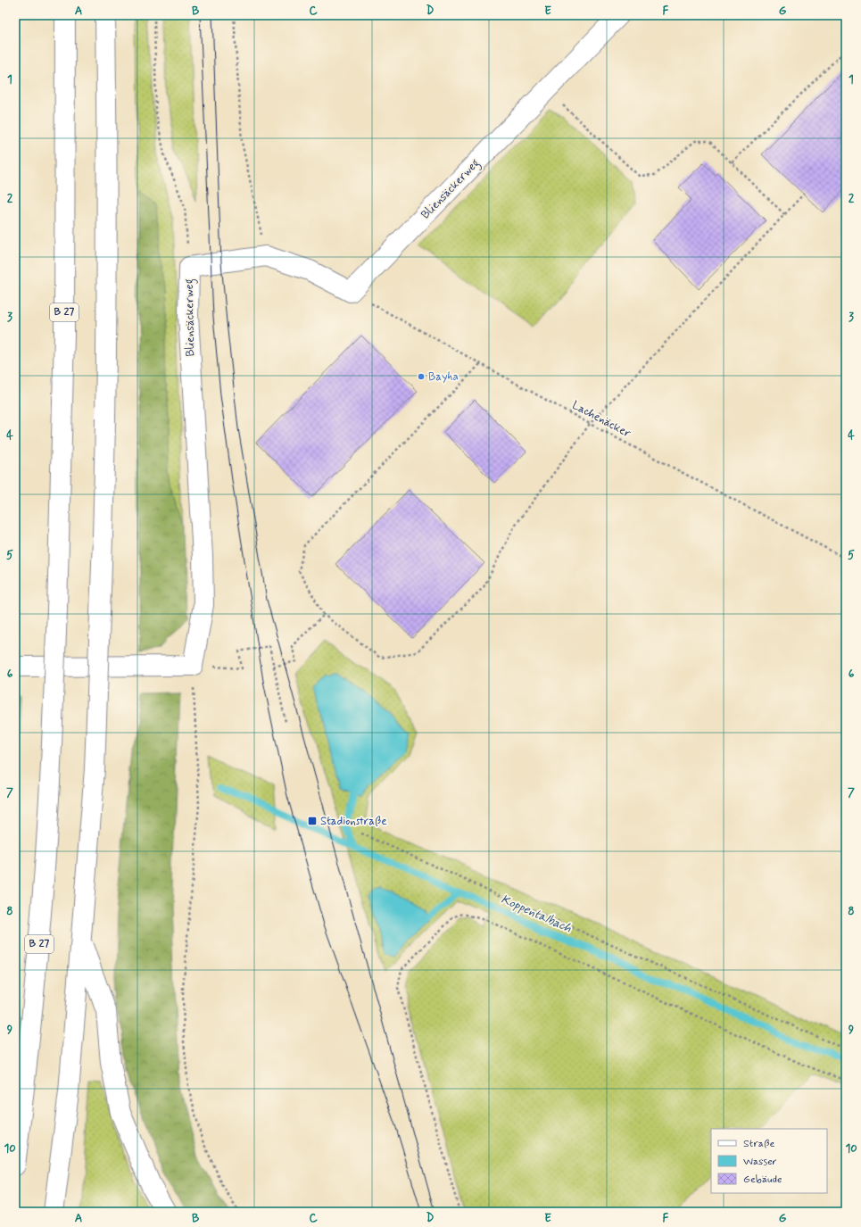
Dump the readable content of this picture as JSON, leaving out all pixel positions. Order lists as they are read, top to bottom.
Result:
{
  "streets": {
    "main road": ["Bliensäckerweg", "B 27"],
    "path": ["Lachenäcker"]
  },
  "crossings": [
    ["Bliensäckerweg", "Lachenäcker"]
  ],
  "water": ["Koppentalbach"],
  "places": {
    "other": ["Bayha"],
    "transit": ["Stadionstraße"]
  },
  "legend": ["Straße", "Wasser", "Gebäude"],
  "grid": {
    "columns": [
      "A",
      "B",
      "C",
      "D",
      "E",
      "F",
      "G"
    ],
    "rows": [
      "1",
      "2",
      "3",
      "4",
      "5",
      "6",
      "7",
      "8",
      "9",
      "10"
    ]
  }
}
